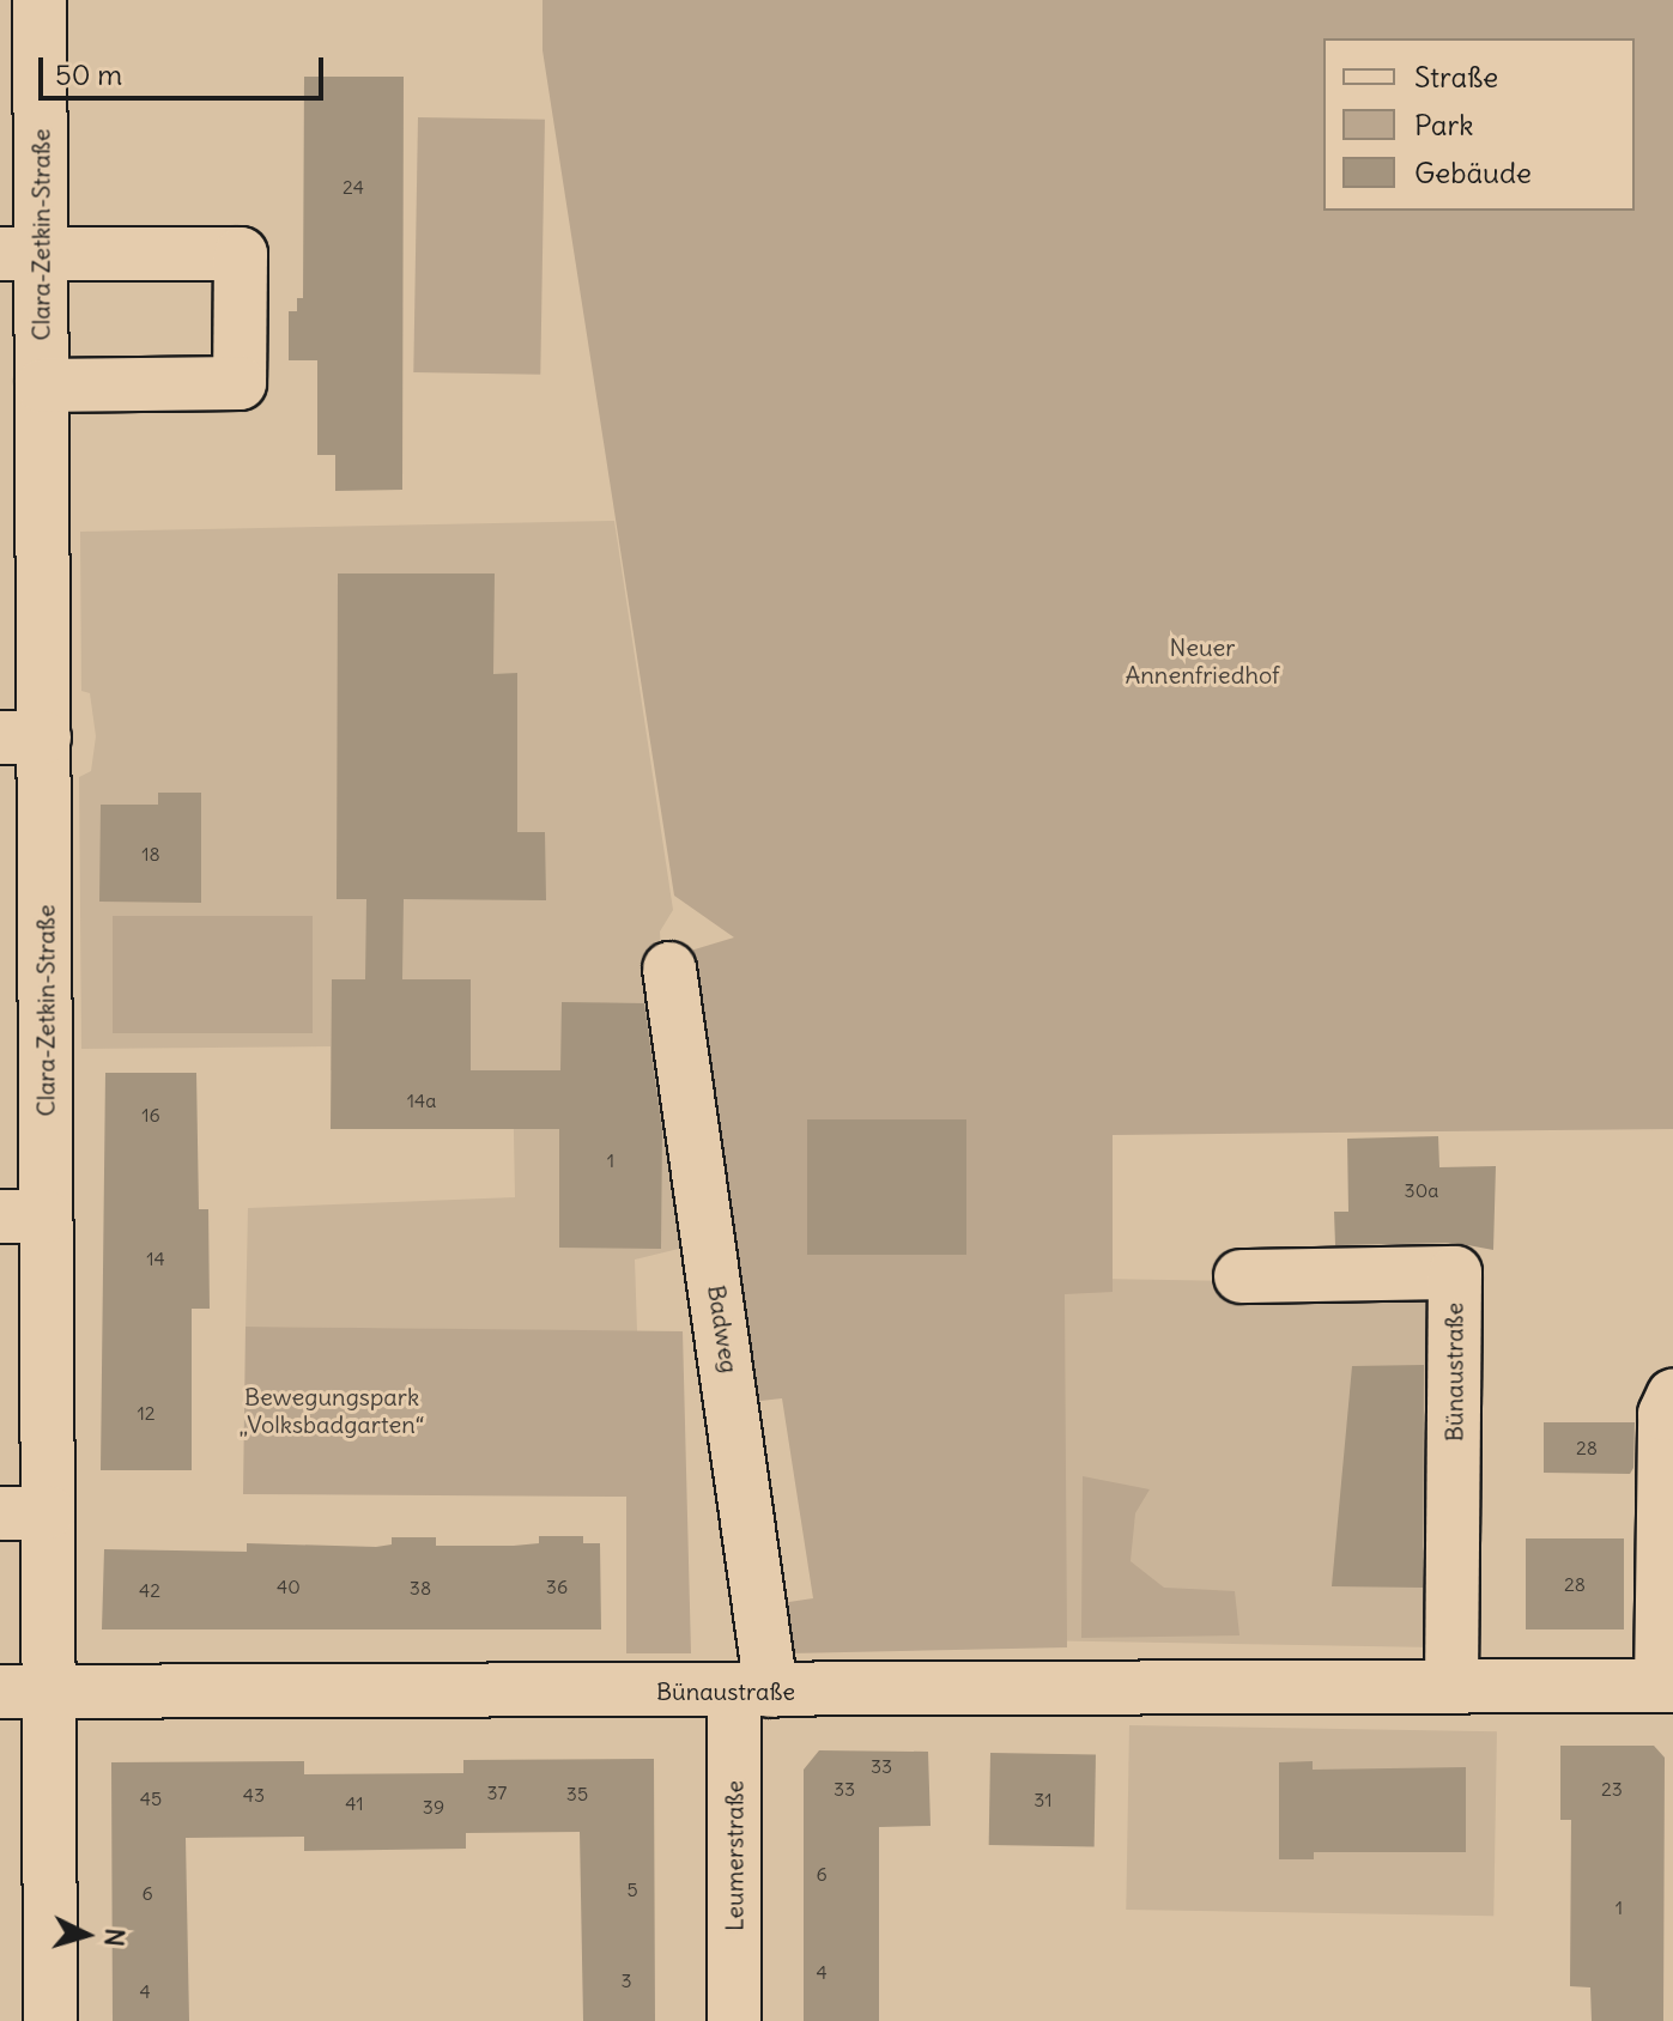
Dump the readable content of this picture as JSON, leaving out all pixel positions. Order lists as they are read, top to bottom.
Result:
{
  "streets": {
    "street": [
      "Clara-Zetkin-Straße",
      "Badweg",
      "Bünaustraße",
      "Leumerstraße"
    ]
  },
  "crossings": [
    ["Clara-Zetkin-Straße", "Bünaustraße"],
    ["Badweg", "Bünaustraße"],
    ["Badweg", "Leumerstraße"],
    ["Bünaustraße", "Leumerstraße"]
  ],
  "parks": ["Neuer Annenfriedhof", "Bewegungspark „Volksbadgarten“"],
  "house_numbers": [
    "24",
    "18",
    "14a",
    "16",
    "1",
    "30a",
    "14",
    "12",
    "28",
    "28",
    "40",
    "36",
    "38",
    "42",
    "33",
    "33",
    "23",
    "37",
    "35",
    "43",
    "45",
    "31",
    "41",
    "39",
    "6",
    "5",
    "6",
    "1",
    "4",
    "3",
    "4"
  ],
  "legend": ["Straße", "Park", "Gebäude"],
  "scale_bar": "50 m",
  "north": "right"
}
